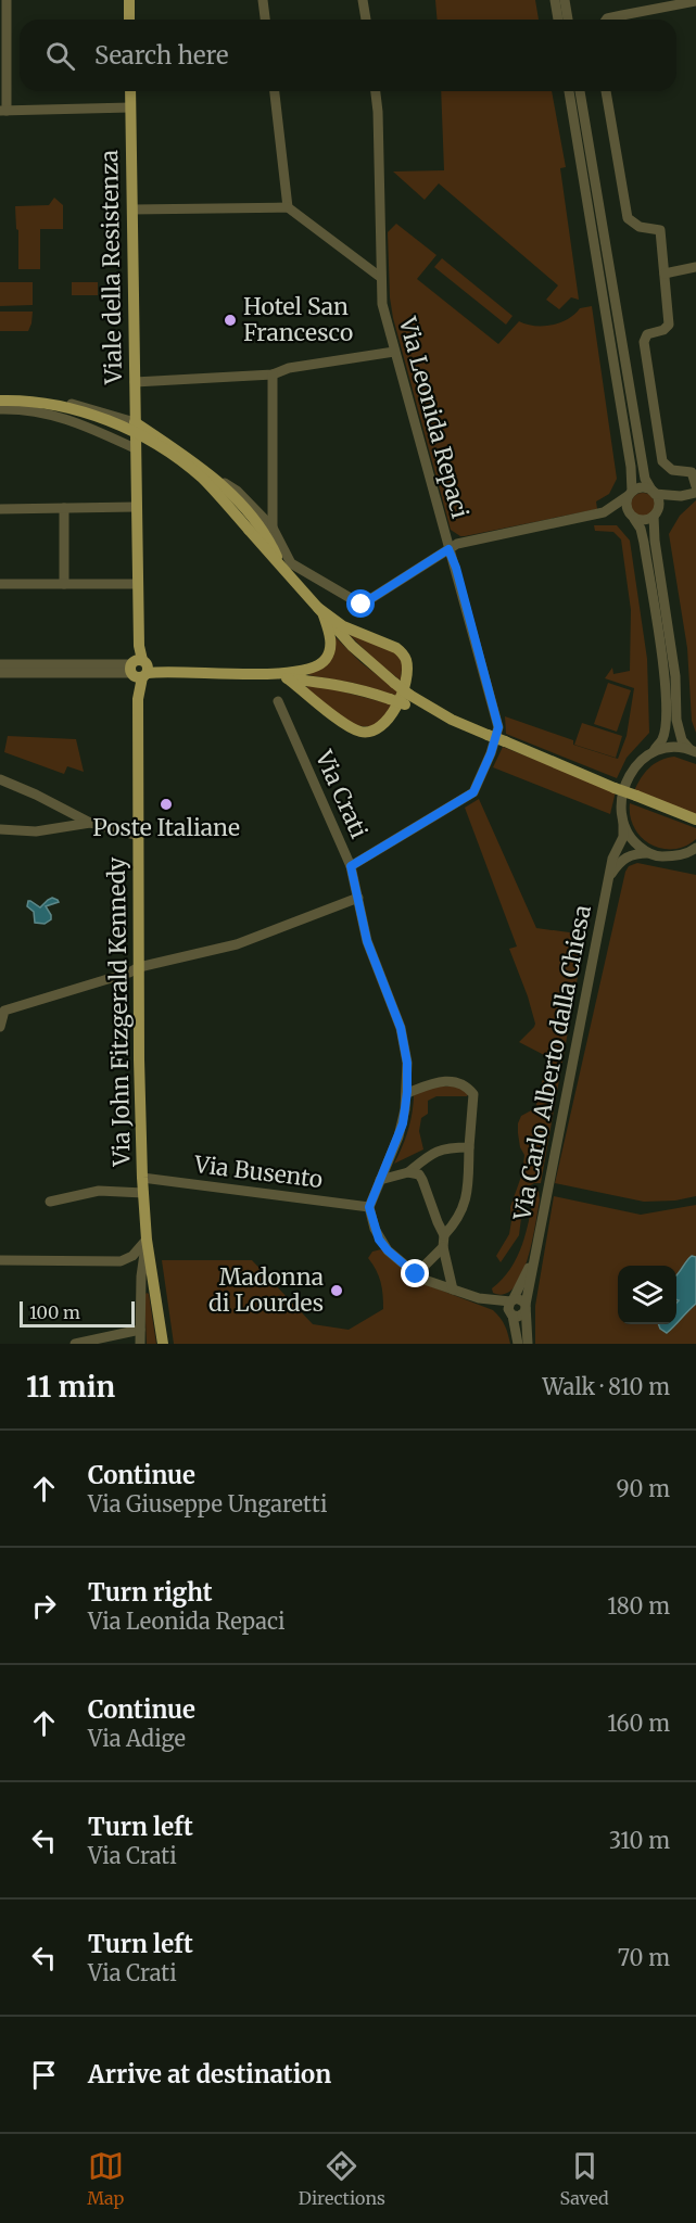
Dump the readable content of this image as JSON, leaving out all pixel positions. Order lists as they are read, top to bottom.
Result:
{
  "streets": {
    "main road": ["Viale della Resistenza", "Via John Fitzgerald Kennedy"],
    "street": [
      "Via Leonida Repaci",
      "Via Crati",
      "Via Carlo Alberto dalla Chiesa",
      "Via Busento"
    ]
  },
  "crossings": [
    ["Viale della Resistenza", "Via John Fitzgerald Kennedy"],
    ["Via Leonida Repaci", "Via Crati"],
    ["Via Crati", "Via Busento"],
    ["Via John Fitzgerald Kennedy", "Via Busento"]
  ],
  "places": ["Hotel San Francesco", "Poste Italiane", "Madonna di Lourdes"],
  "scale_bar": "100 m",
  "page": {
    "search": "Search here",
    "scale": "100 m",
    "heading": ["11 min", "Walk · 810 m"],
    "list": [
      ["Continue", "Via Giuseppe Ungaretti", "90 m"],
      ["Turn right", "Via Leonida Repaci", "180 m"],
      ["Continue", "Via Adige", "160 m"],
      ["Turn left", "Via Crati", "310 m"],
      ["Turn left", "Via Crati", "70 m"],
      "Arrive at destination"
    ],
    "nav": ["Map", "Directions", "Saved"]
  }
}
